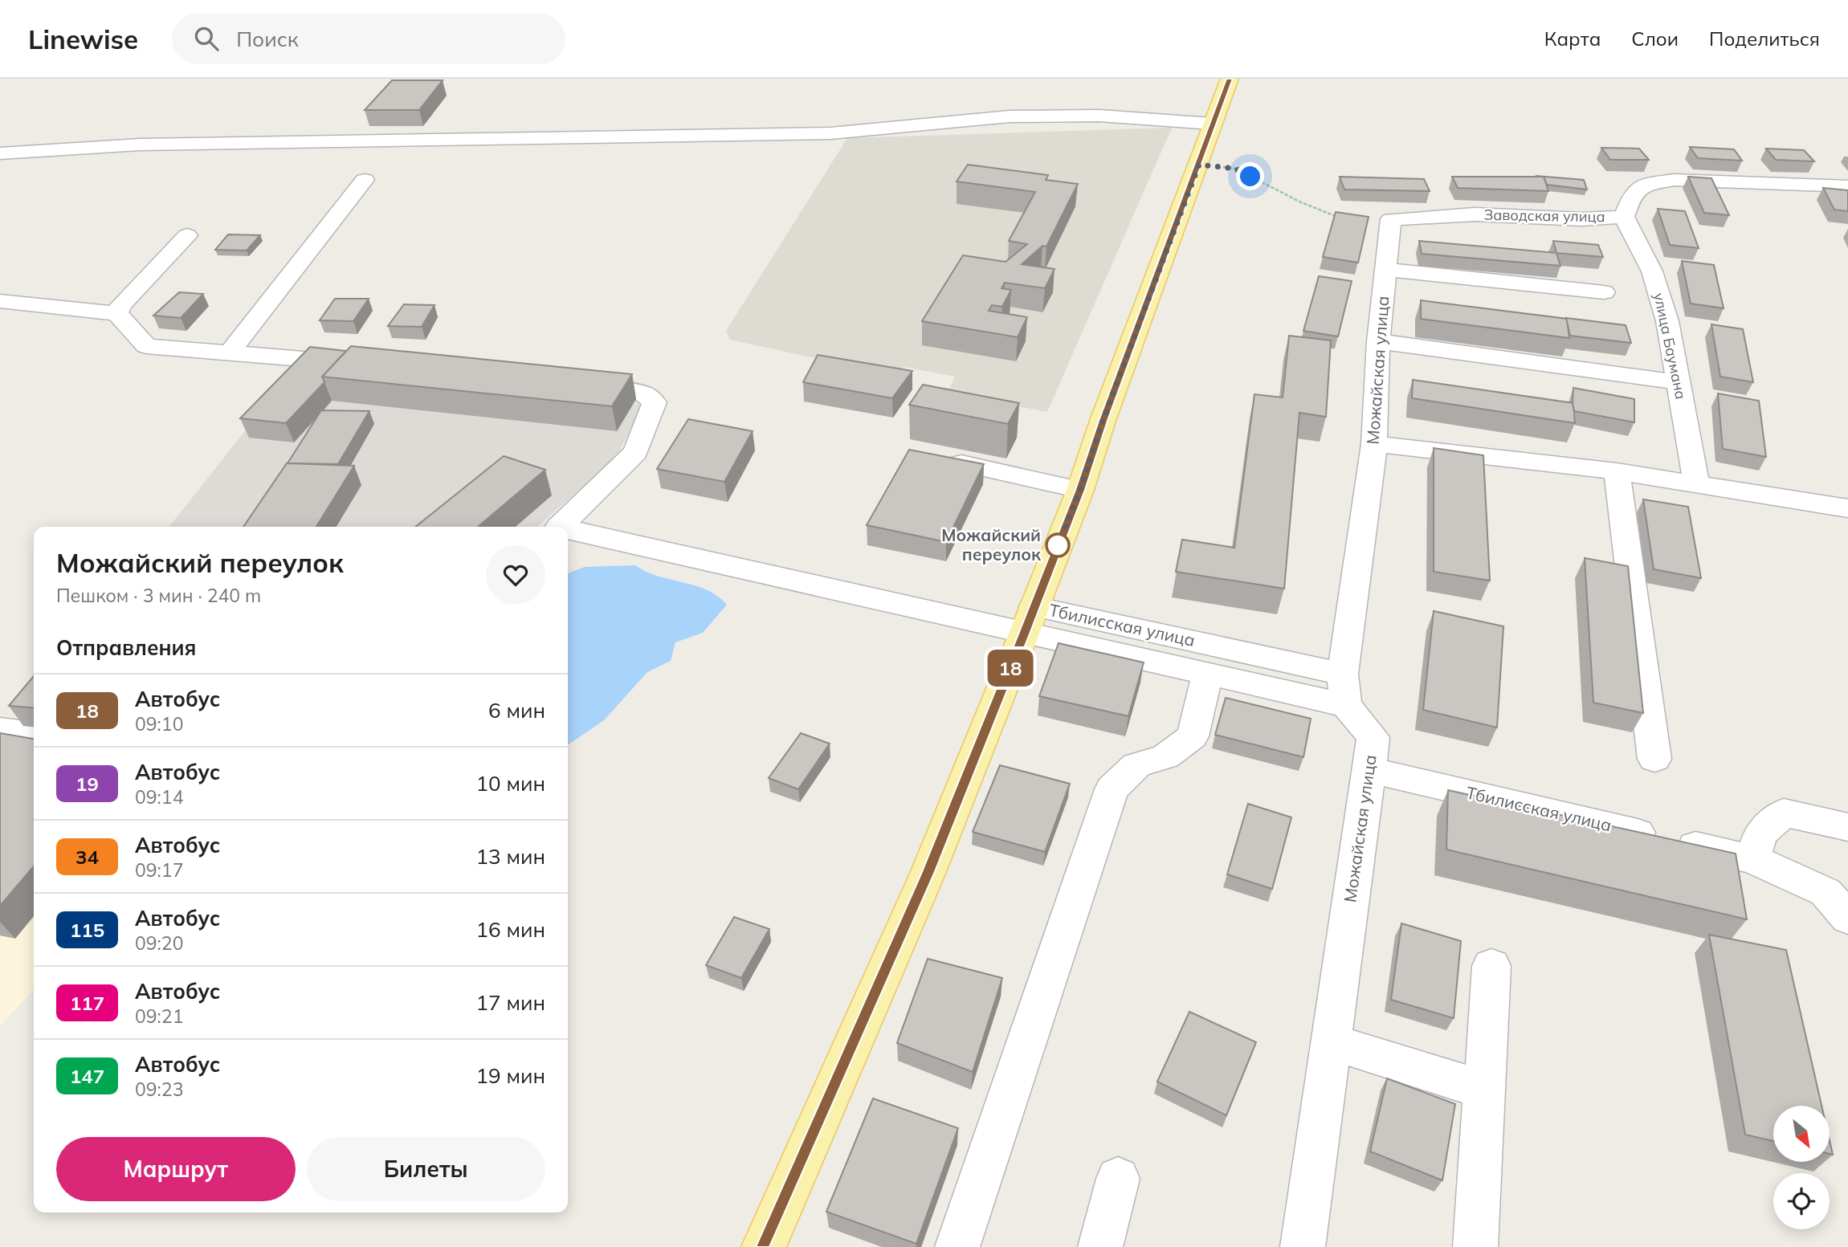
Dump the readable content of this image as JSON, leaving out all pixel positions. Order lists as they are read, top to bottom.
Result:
{
  "streets": {
    "street": [
      "Заводская улица",
      "улица Баумана",
      "Можайская улица",
      "Тбилисская улица"
    ]
  },
  "crossings": [
    ["Заводская улица", "улица Баумана"],
    ["Заводская улица", "Можайская улица"],
    ["Можайская улица", "Тбилисская улица"]
  ],
  "places": ["Можайский переулок"],
  "lines": ["bus line 18"],
  "north": "bottom right",
  "page": {
    "header": "Linewise",
    "search": "Поиск",
    "nav": ["Карта", "Слои", "Поделиться"],
    "on_map": "18",
    "heading": [
      ["Можайский переулок", "Пешком · 3 мин · 240 m"],
      "Отправления"
    ],
    "list": [
      {
        "mark": "18",
        "name": "Автобус",
        "note": "09:10",
        "value": "6 мин"
      },
      {
        "mark": "19",
        "name": "Автобус",
        "note": "09:14",
        "value": "10 мин"
      },
      {
        "mark": "34",
        "name": "Автобус",
        "note": "09:17",
        "value": "13 мин"
      },
      {
        "mark": "115",
        "name": "Автобус",
        "note": "09:20",
        "value": "16 мин"
      },
      {
        "mark": "117",
        "name": "Автобус",
        "note": "09:21",
        "value": "17 мин"
      },
      {
        "mark": "147",
        "name": "Автобус",
        "note": "09:23",
        "value": "19 мин"
      }
    ],
    "buttons": ["Маршрут", "Билеты"]
  }
}
